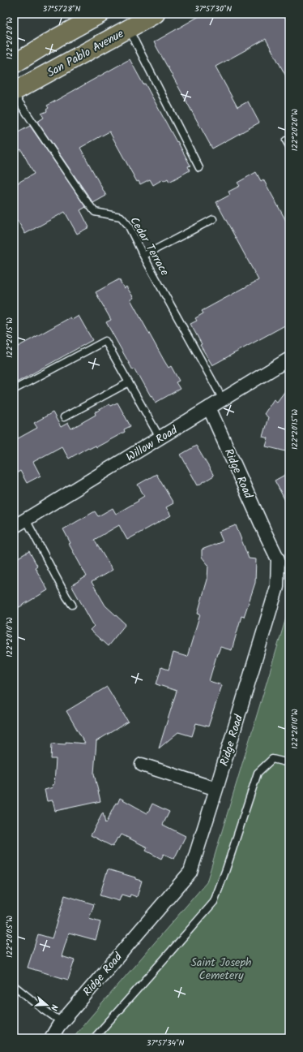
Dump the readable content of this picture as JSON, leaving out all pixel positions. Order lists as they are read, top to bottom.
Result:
{
  "streets": {
    "main road": ["San Pablo Avenue"],
    "street": ["Willow Road", "Ridge Road"],
    "lane": ["Cedar Terrace"]
  },
  "crossings": [
    ["San Pablo Avenue", "Cedar Terrace"],
    ["Cedar Terrace", "Willow Road"],
    ["Willow Road", "Ridge Road"]
  ],
  "parks": ["Saint Joseph Cemetery"],
  "north": "right",
  "coordinates": [
    "37°57'28\"N",
    "37°57'30\"N",
    "122°20'20\"W",
    "122°20'15\"W",
    "122°20'10\"W",
    "122°20'05\"W",
    "37°57'34\"N"
  ]
}
